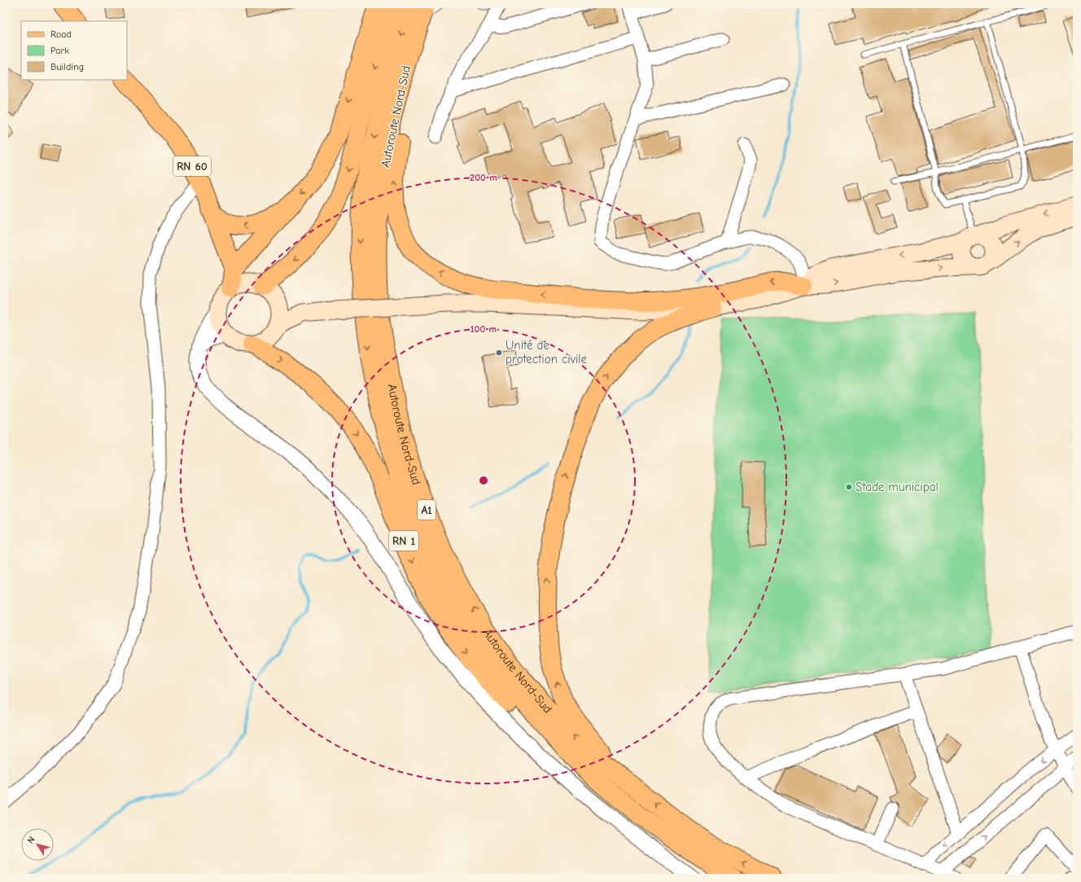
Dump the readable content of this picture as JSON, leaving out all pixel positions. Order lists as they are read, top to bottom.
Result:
{
  "streets": {
    "main road": [
      "Autoroute Nord-Sud",
      "RN 60",
      "A1",
      "RN 1"
    ]
  },
  "crossings": [
    ["Autoroute Nord-Sud", "RN 1"],
    ["RN 60", "RN 1"]
  ],
  "places": ["Unité de protection civile", "Stade municipal"],
  "legend": ["Road", "Park", "Building"],
  "north": "top left",
  "rings": ["200 m", "100 m"]
}
